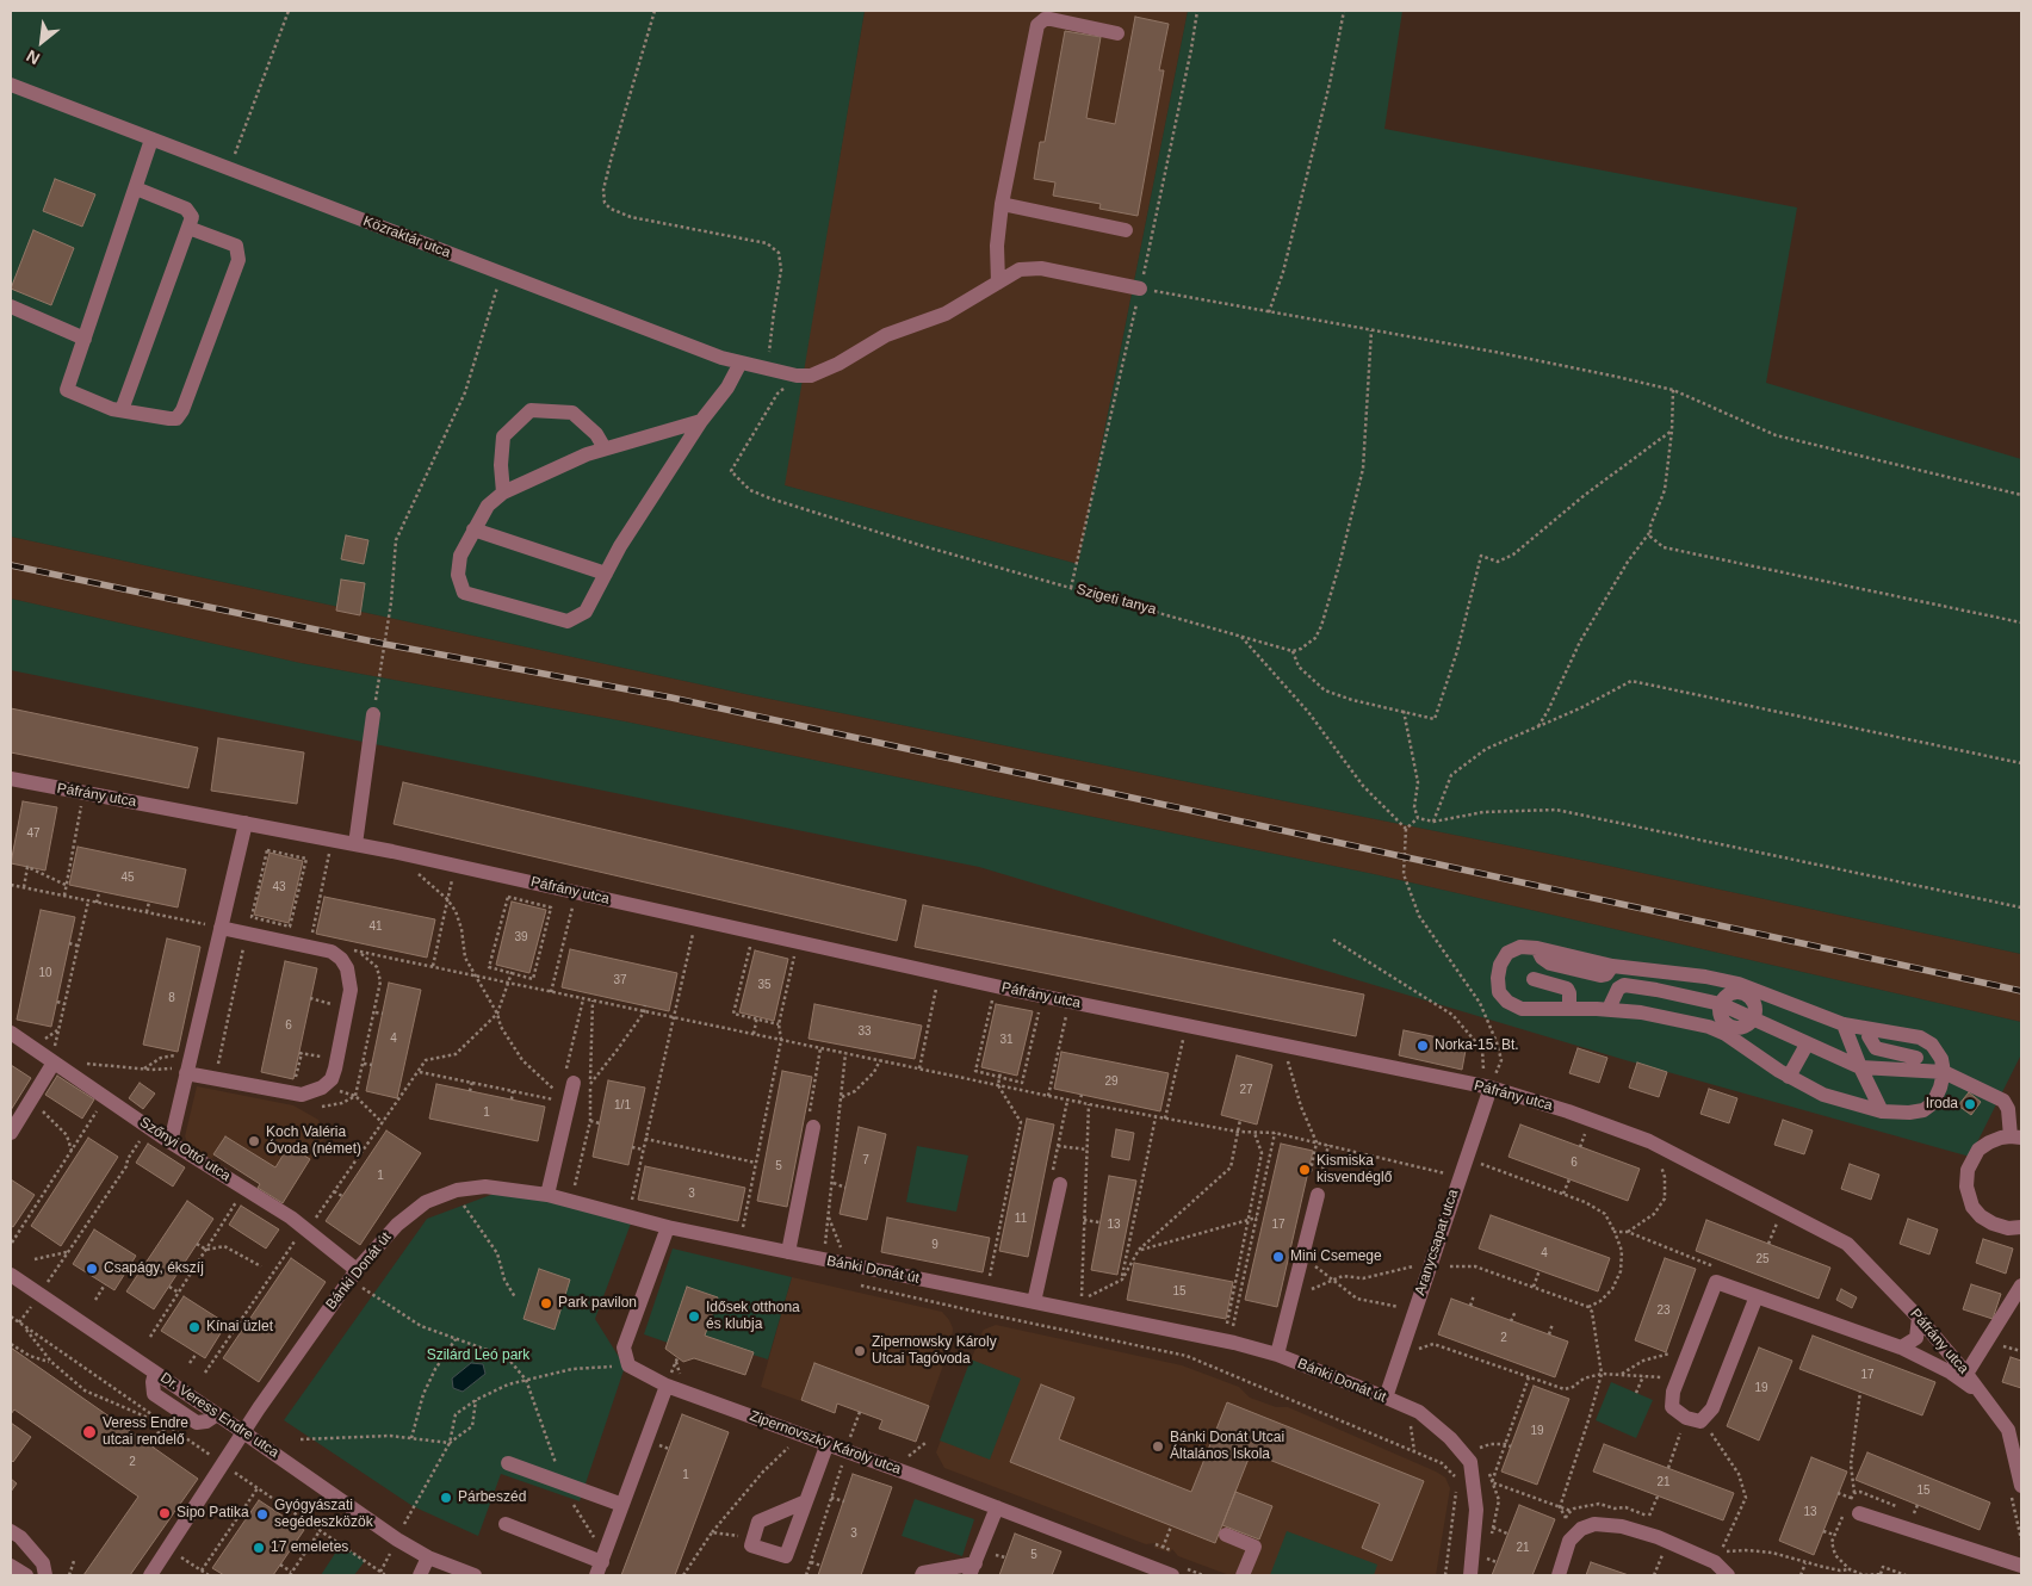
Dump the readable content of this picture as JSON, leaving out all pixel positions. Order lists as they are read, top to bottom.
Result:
{
  "streets": {
    "street": [
      "Közraktár utca",
      "Páfrány utca",
      "Szőnyi Ottó utca",
      "Aranycsapat utca",
      "Bánki Donát út",
      "Dr. Veress Endre utca",
      "Zipernovszky Károly utca"
    ],
    "path": ["Szigeti tanya"]
  },
  "crossings": [
    ["Közraktár utca", "Szigeti tanya"],
    ["Páfrány utca", "Aranycsapat utca"],
    ["Szőnyi Ottó utca", "Bánki Donát út"],
    ["Aranycsapat utca", "Bánki Donát út"],
    ["Bánki Donát út", "Dr. Veress Endre utca"]
  ],
  "parks": ["Szilárd Leó park"],
  "places": [
    "Norka-15. Bt.",
    "Iroda",
    "Koch Valéria Óvoda (német)",
    "Kismiska kisvendéglő",
    "Mini Csemege",
    "Csapágy, ékszíj",
    "Park pavilon",
    "Idősek otthona és klubja",
    "Kínai üzlet",
    "Zipernowsky Károly Utcai Tagóvoda",
    "Veress Endre utcai rendelő",
    "Bánki Donát Utcai Általános Iskola",
    "Párbeszéd",
    "Sipo Patika",
    "Gyógyászati segédeszközök",
    "17 emeletes"
  ],
  "house_numbers": [
    "47",
    "45",
    "43",
    "41",
    "39",
    "10",
    "37",
    "35",
    "8",
    "6",
    "33",
    "4",
    "31",
    "29",
    "27",
    "1/1",
    "1",
    "7",
    "6",
    "5",
    "1",
    "3",
    "11",
    "13",
    "17",
    "9",
    "4",
    "25",
    "15",
    "23",
    "2",
    "17",
    "19",
    "19",
    "2",
    "1",
    "21",
    "15",
    "13",
    "3",
    "21",
    "5"
  ],
  "north": "bottom left"
}
